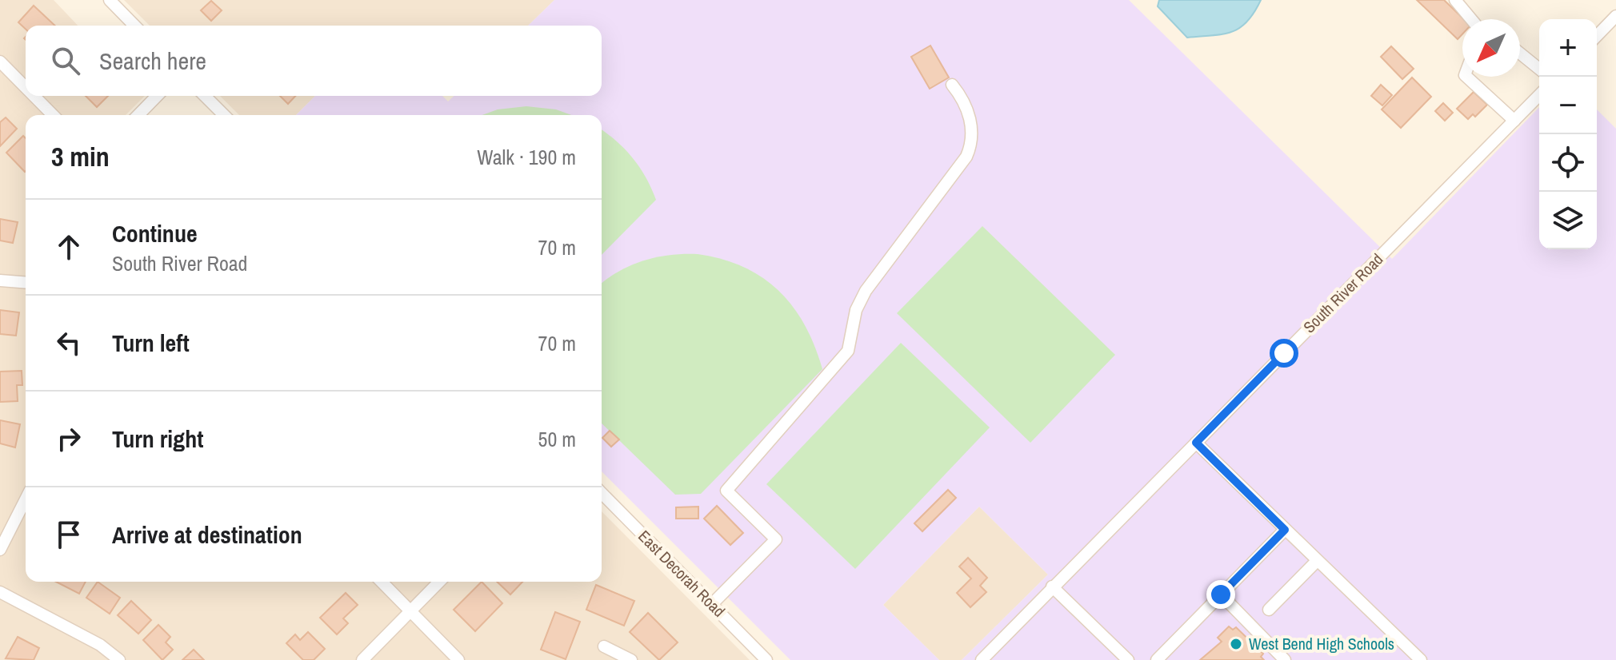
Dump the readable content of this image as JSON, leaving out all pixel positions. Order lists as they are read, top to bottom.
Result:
{
  "streets": {
    "street": ["South River Road", "East Decorah Road"]
  },
  "places": ["West Bend High Schools"],
  "north": "bottom left",
  "page": {
    "map_buttons": ["+", "−"],
    "search": "Search here",
    "heading": ["3 min", "Walk · 190 m"],
    "list": [
      ["Continue", "South River Road", "70 m"],
      ["Turn left", "70 m"],
      ["Turn right", "50 m"],
      "Arrive at destination"
    ]
  }
}
